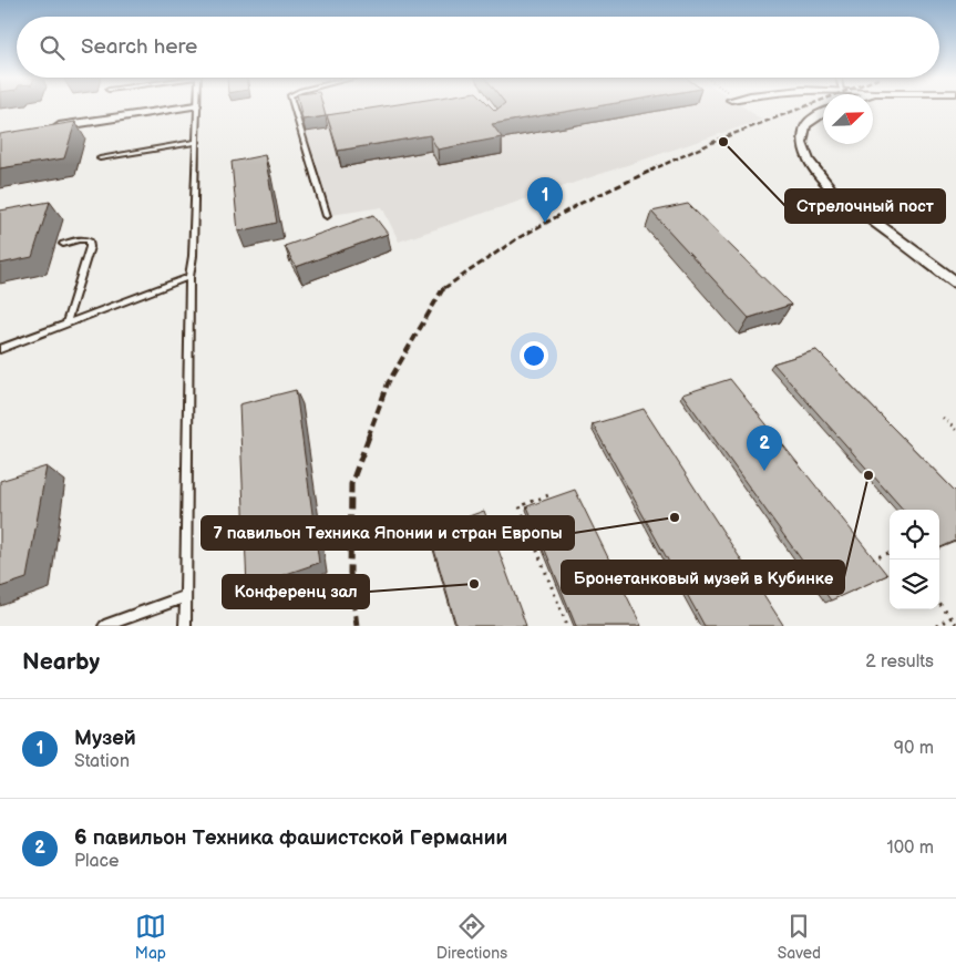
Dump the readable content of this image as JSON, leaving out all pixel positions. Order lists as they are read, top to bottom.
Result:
{
  "places": [
    "Стрелочный пост",
    "Бронетанковый музей в Кубинке",
    "7 павильон Техника Японии и стран Европы",
    "Конференц зал"
  ],
  "north": "top right",
  "page": {
    "search": "Search here",
    "pins": ["1", "2"],
    "heading": ["Nearby", "2 results"],
    "list": [
      {
        "mark": "1",
        "name": "Музей",
        "note": "Station",
        "value": "90 m"
      },
      {
        "mark": "2",
        "name": "6 павильон Техника фашистской Германии",
        "note": "Place",
        "value": "100 m"
      }
    ],
    "nav": ["Map", "Directions", "Saved"]
  }
}
